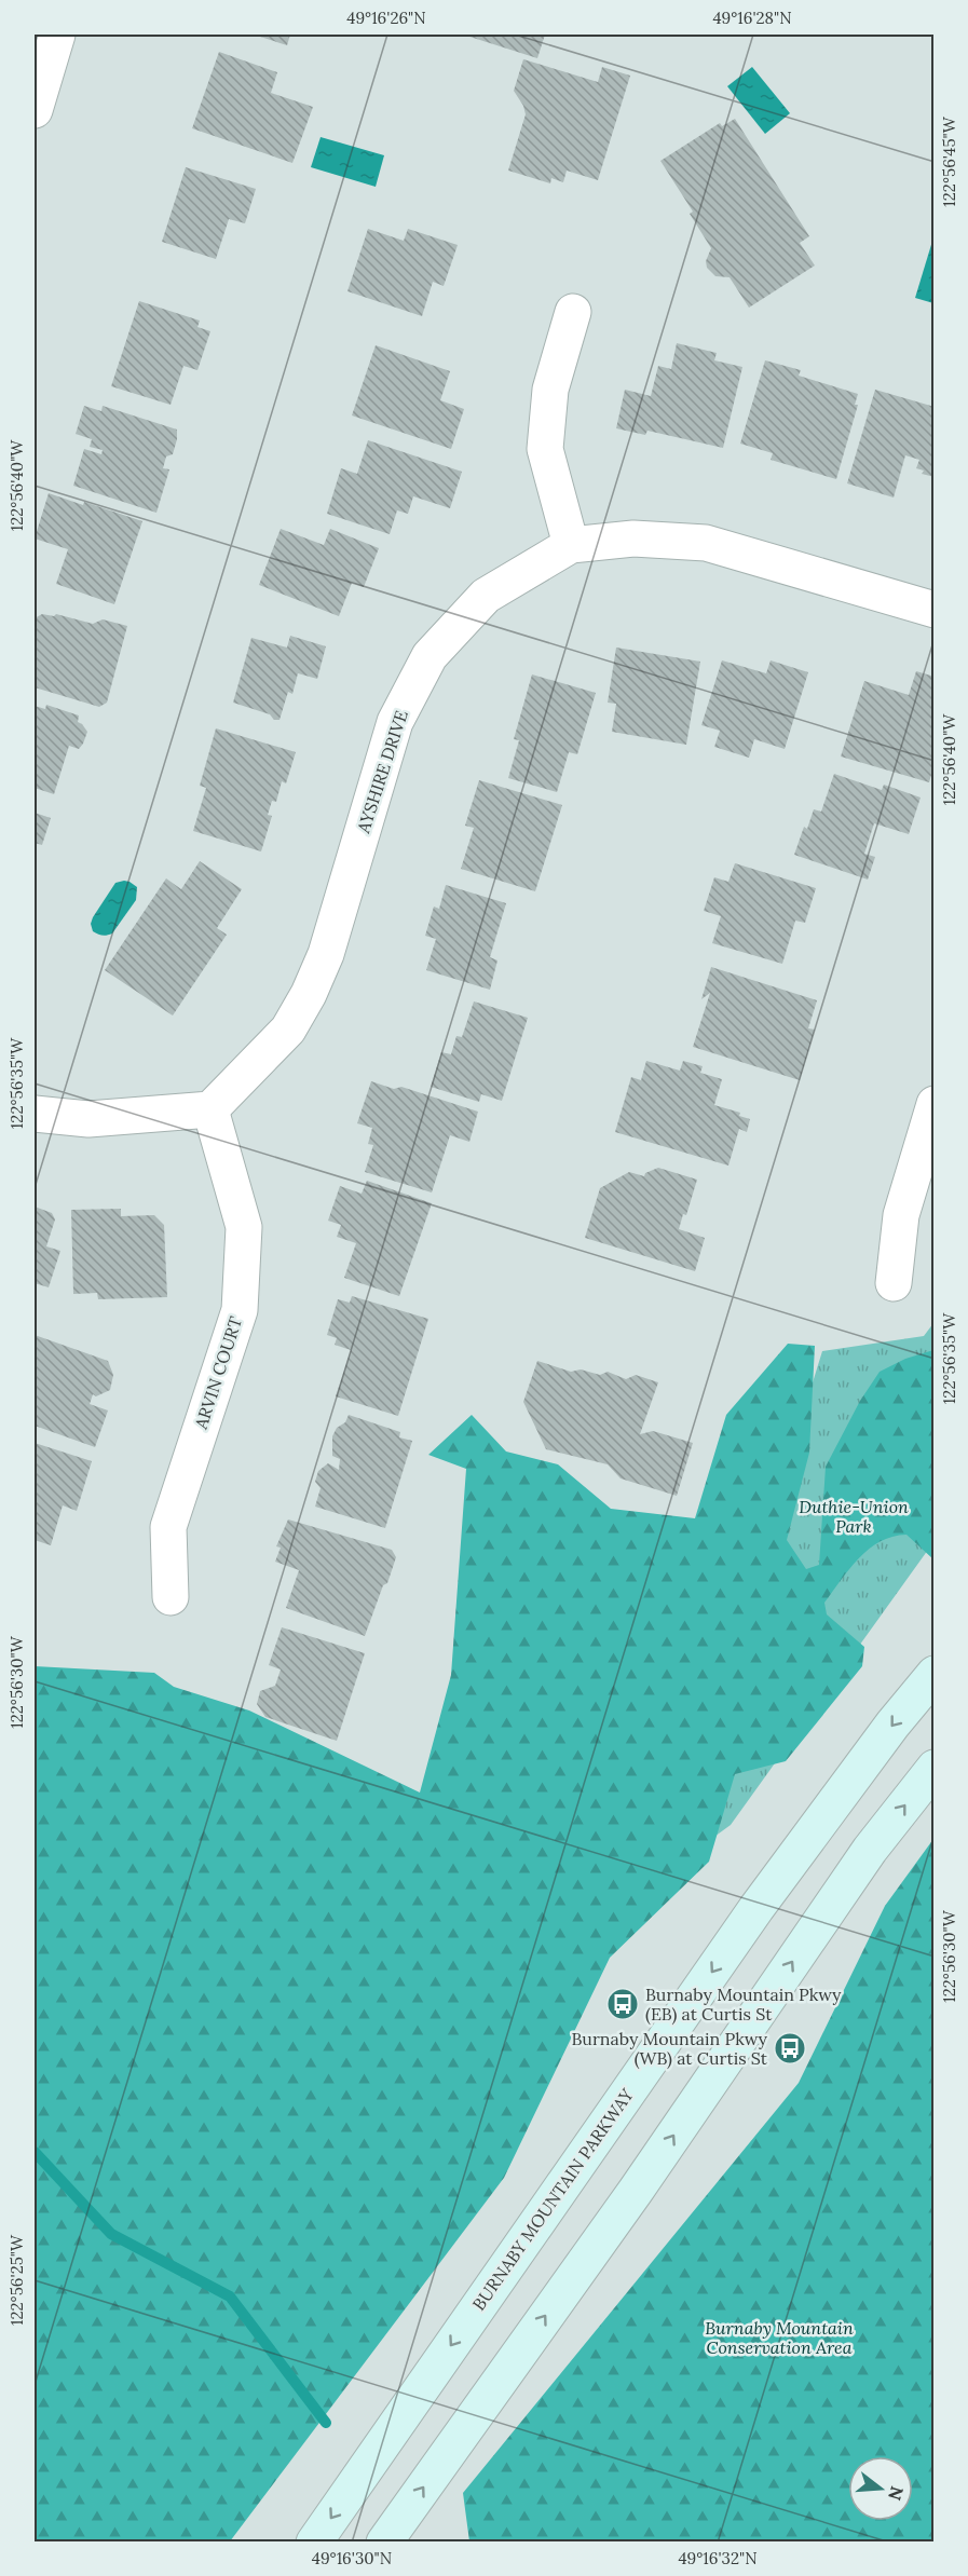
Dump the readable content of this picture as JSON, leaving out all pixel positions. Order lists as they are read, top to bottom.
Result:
{
  "streets": {
    "main road": ["BURNABY MOUNTAIN PARKWAY"],
    "street": ["AYSHIRE DRIVE", "ARVIN COURT"]
  },
  "crossings": [
    ["AYSHIRE DRIVE", "ARVIN COURT"]
  ],
  "parks": ["Duthie-Union Park", "Burnaby Mountain Conservation Area"],
  "places": {
    "bus stop": ["Burnaby Mountain Pkwy (EB) at Curtis St", "Burnaby Mountain Pkwy (WB) at Curtis St"]
  },
  "north": "right",
  "coordinates": [
    "49°16'26\"N",
    "49°16'28\"N",
    "122°56'45\"W",
    "122°56'40\"W",
    "122°56'35\"W",
    "122°56'30\"W",
    "122°56'25\"W",
    "49°16'30\"N",
    "49°16'32\"N"
  ]
}
